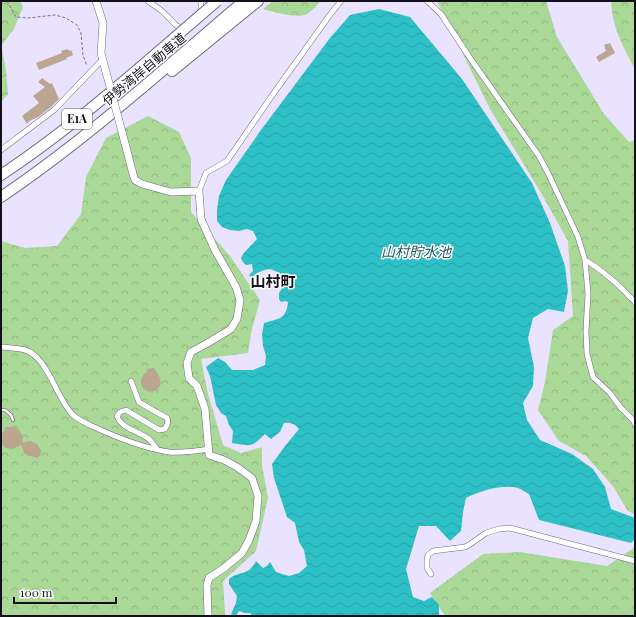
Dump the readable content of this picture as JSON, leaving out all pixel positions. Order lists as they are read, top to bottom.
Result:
{
  "streets": {
    "highway": ["伊勢湾岸自動車道", "E1A"]
  },
  "crossings": [
    ["伊勢湾岸自動車道", "E1A"]
  ],
  "districts": ["山村町"],
  "water": ["山村貯水池"],
  "scale_bar": "100 m"
}
